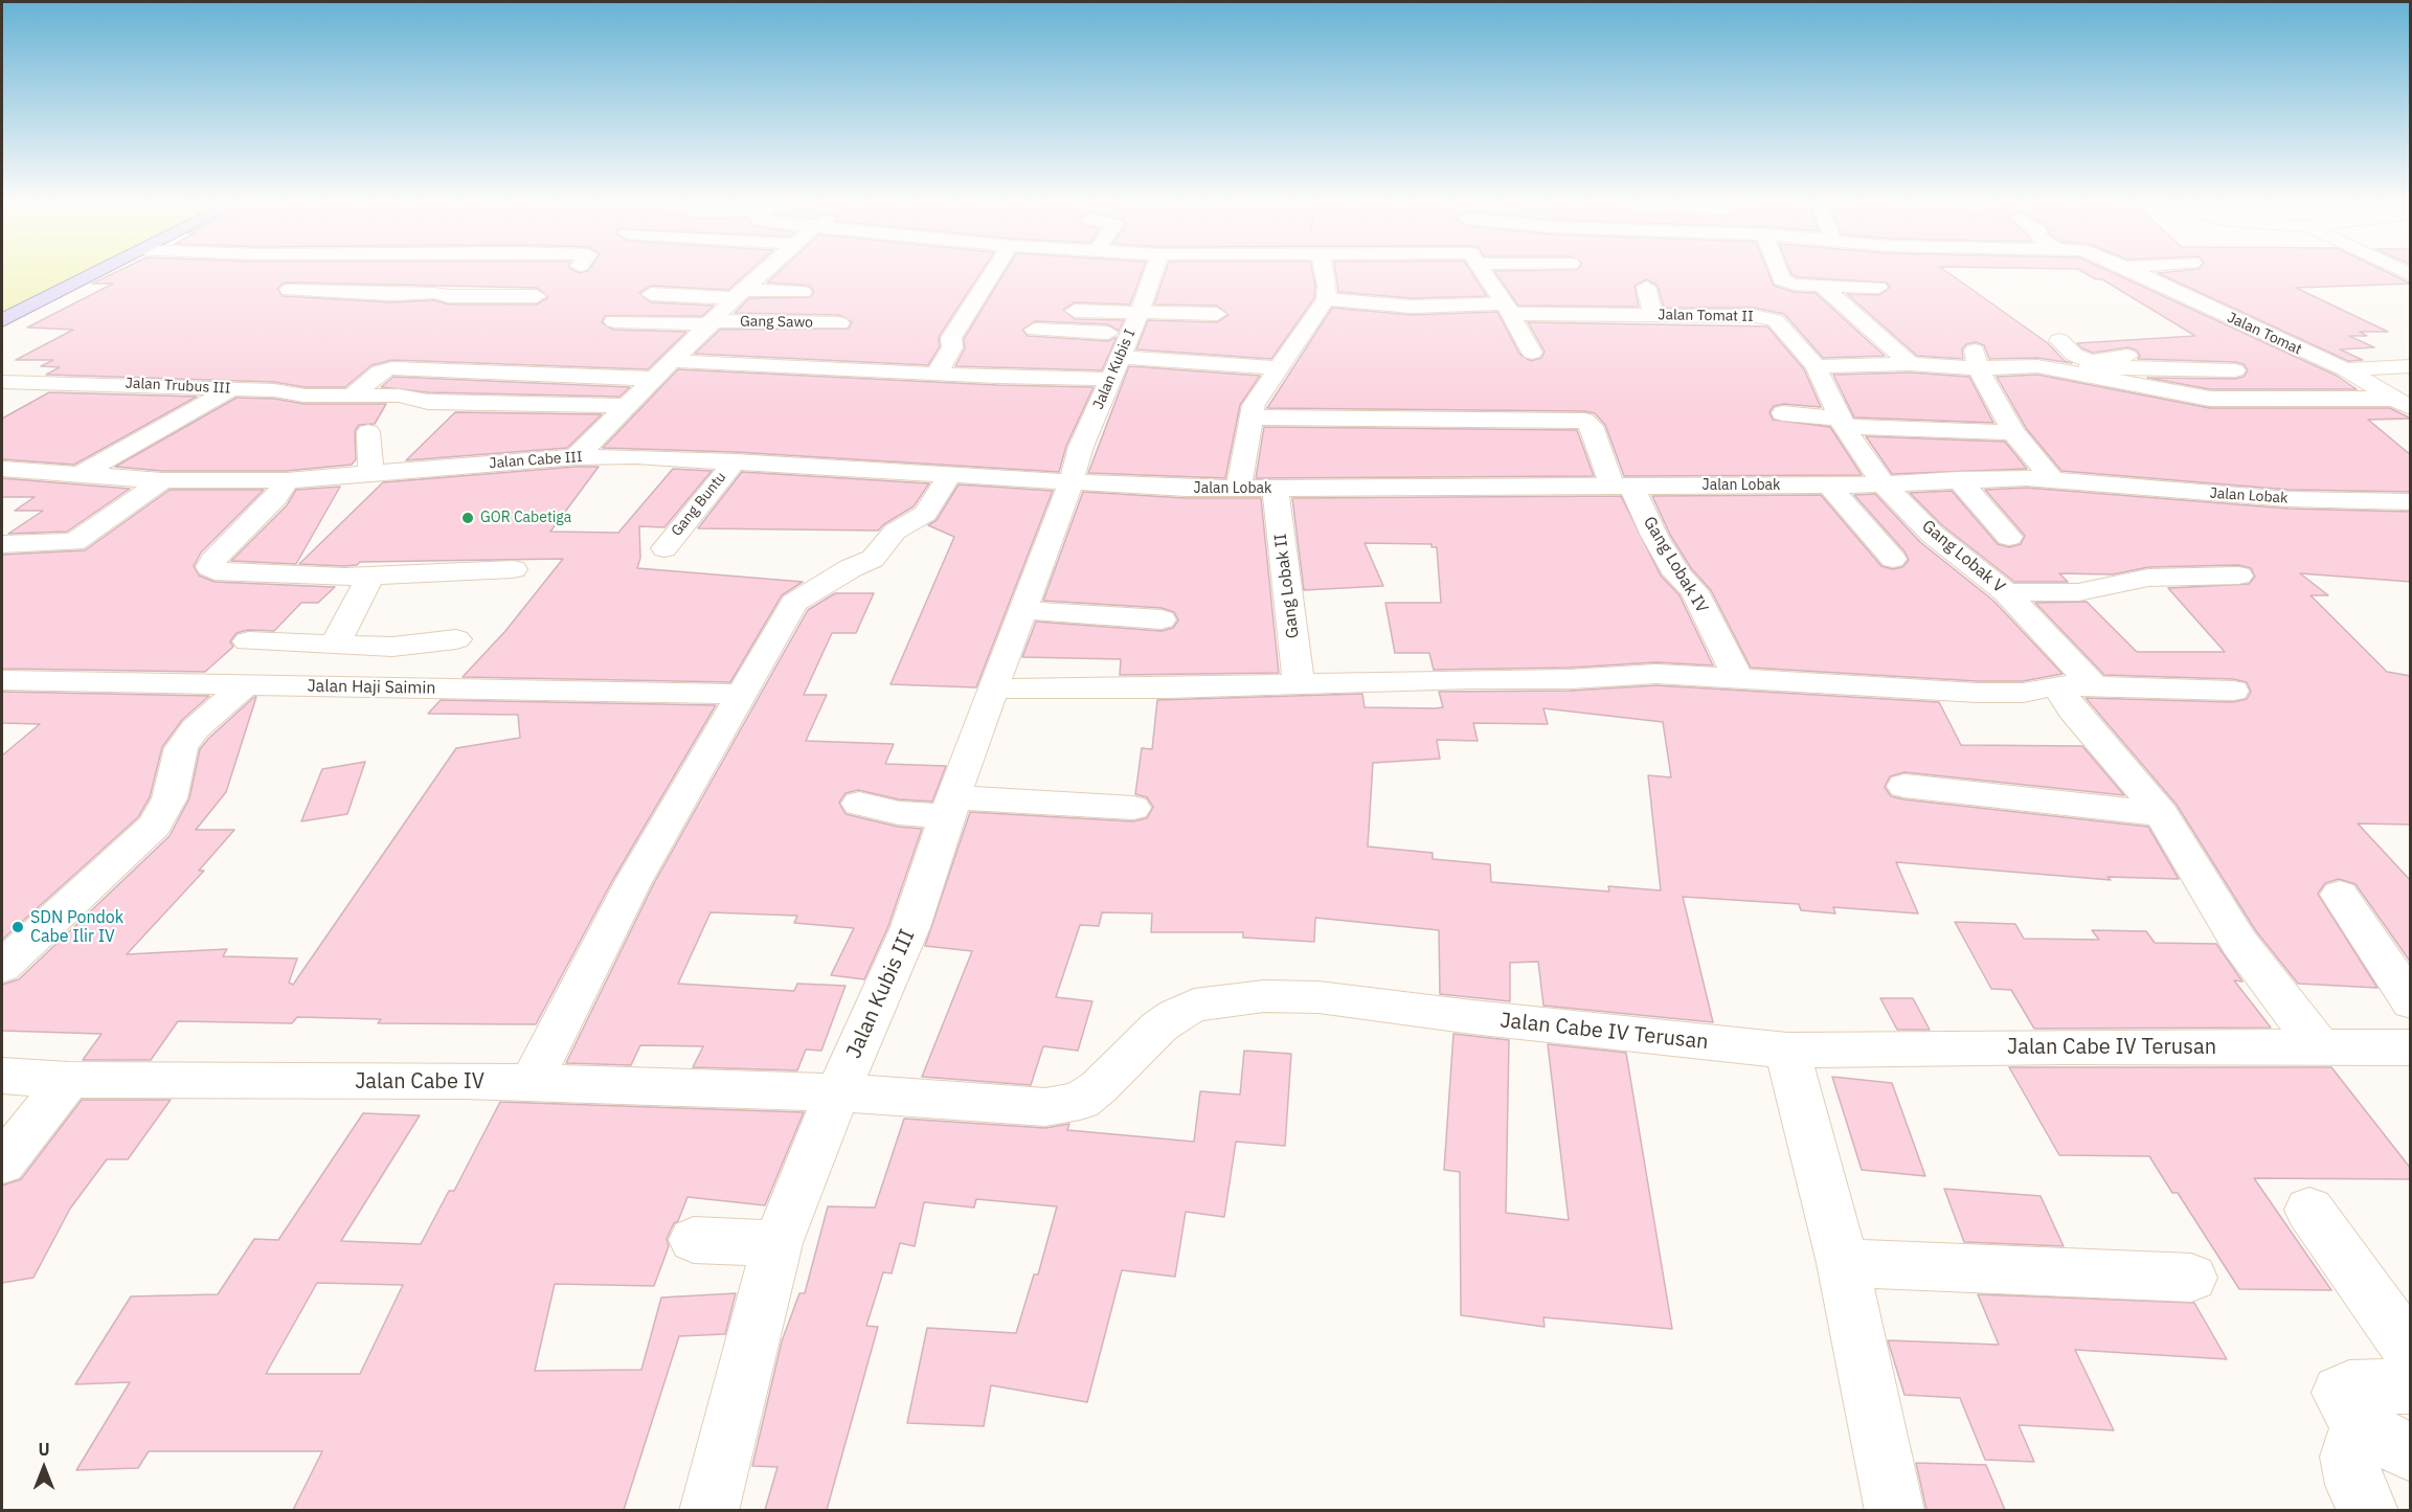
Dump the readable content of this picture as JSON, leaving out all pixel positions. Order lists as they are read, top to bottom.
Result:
{
  "streets": {
    "street": [
      "Jalan Tomat II",
      "Gang Sawo",
      "Jalan Tomat",
      "Jalan Kubis I",
      "Jalan Trubus III",
      "Jalan Cabe III",
      "Jalan Lobak",
      "Gang Buntu",
      "Gang Lobak V",
      "Gang Lobak IV",
      "Gang Lobak II",
      "Jalan Haji Saimin",
      "Jalan Kubis III",
      "Jalan Cabe IV Terusan",
      "Jalan Cabe IV"
    ]
  },
  "crossings": [
    ["Jalan Tomat II", "Jalan Lobak"],
    ["Jalan Tomat II", "Gang Lobak V"],
    ["Jalan Kubis I", "Jalan Cabe III"],
    ["Jalan Kubis I", "Jalan Lobak"],
    ["Jalan Kubis I", "Jalan Kubis III"],
    ["Jalan Cabe III", "Jalan Lobak"],
    ["Jalan Cabe III", "Gang Buntu"],
    ["Jalan Cabe III", "Jalan Kubis III"],
    ["Jalan Lobak", "Gang Lobak V"],
    ["Jalan Lobak", "Gang Lobak IV"],
    ["Jalan Lobak", "Gang Lobak II"],
    ["Jalan Lobak", "Jalan Kubis III"],
    ["Gang Lobak V", "Jalan Cabe IV Terusan"],
    ["Jalan Kubis III", "Jalan Cabe IV Terusan"],
    ["Jalan Kubis III", "Jalan Cabe IV"],
    ["Jalan Cabe IV Terusan", "Jalan Cabe IV"]
  ],
  "places": ["GOR Cabetiga", "SDN Pondok Cabe Ilir IV"],
  "north": "top"
}
